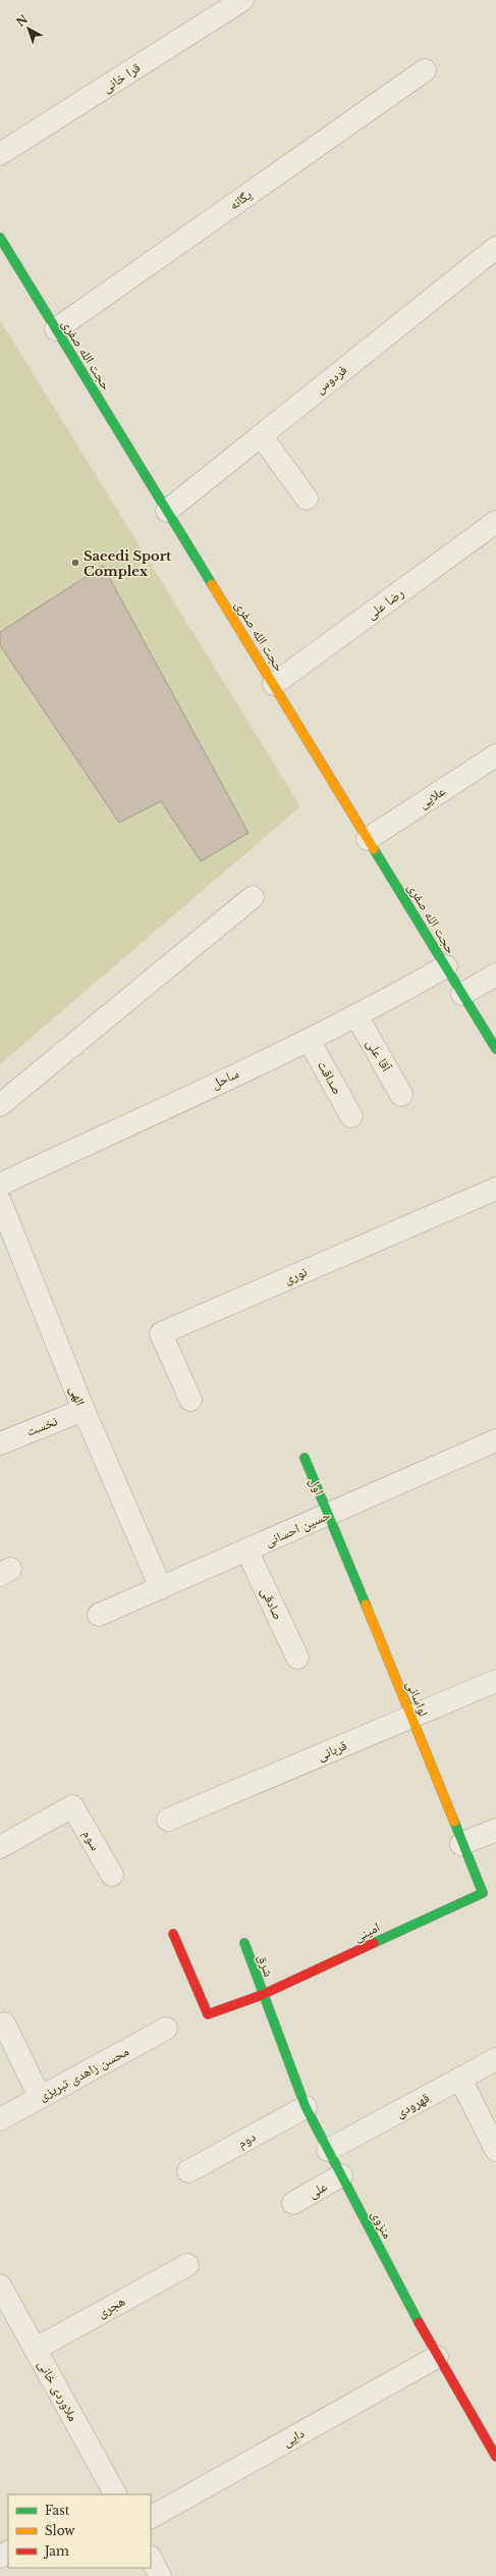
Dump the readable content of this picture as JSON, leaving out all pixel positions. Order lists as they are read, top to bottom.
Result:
{
  "streets": {
    "street": [
      "قرا خانی",
      "یگانه",
      "حجت الله صفری",
      "فردوس",
      "رضا علی",
      "علایی",
      "آقا علی",
      "صداقت",
      "ساحل",
      "نوری",
      "الهی",
      "نخست",
      "اول",
      "حسین احسانی",
      "صادقی",
      "لواسانی",
      "قربانی",
      "سوم",
      "امینی",
      "شرق",
      "محسن زاهدی تبریزی",
      "قهرودی",
      "دوم",
      "علی",
      "منزوی",
      "هجری",
      "ملاوردی خانی",
      "دایی"
    ]
  },
  "crossings": [
    ["یگانه", "حجت الله صفری"],
    ["حجت الله صفری", "فردوس"],
    ["حجت الله صفری", "رضا علی"],
    ["حجت الله صفری", "علایی"],
    ["حجت الله صفری", "ساحل"],
    ["آقا علی", "ساحل"],
    ["صداقت", "ساحل"],
    ["الهی", "نخست"],
    ["الهی", "حسین احسانی"],
    ["اول", "حسین احسانی"],
    ["اول", "لواسانی"],
    ["حسین احسانی", "صادقی"],
    ["حسین احسانی", "لواسانی"],
    ["لواسانی", "قربانی"],
    ["لواسانی", "امینی"],
    ["امینی", "شرق"],
    ["امینی", "منزوی"],
    ["شرق", "منزوی"],
    ["قهرودی", "منزوی"],
    ["دوم", "منزوی"],
    ["علی", "منزوی"],
    ["منزوی", "دایی"],
    ["هجری", "ملاوردی خانی"]
  ],
  "places": ["Saeedi Sport Complex"],
  "legend": ["Fast", "Slow", "Jam"],
  "north": "top left"
}
